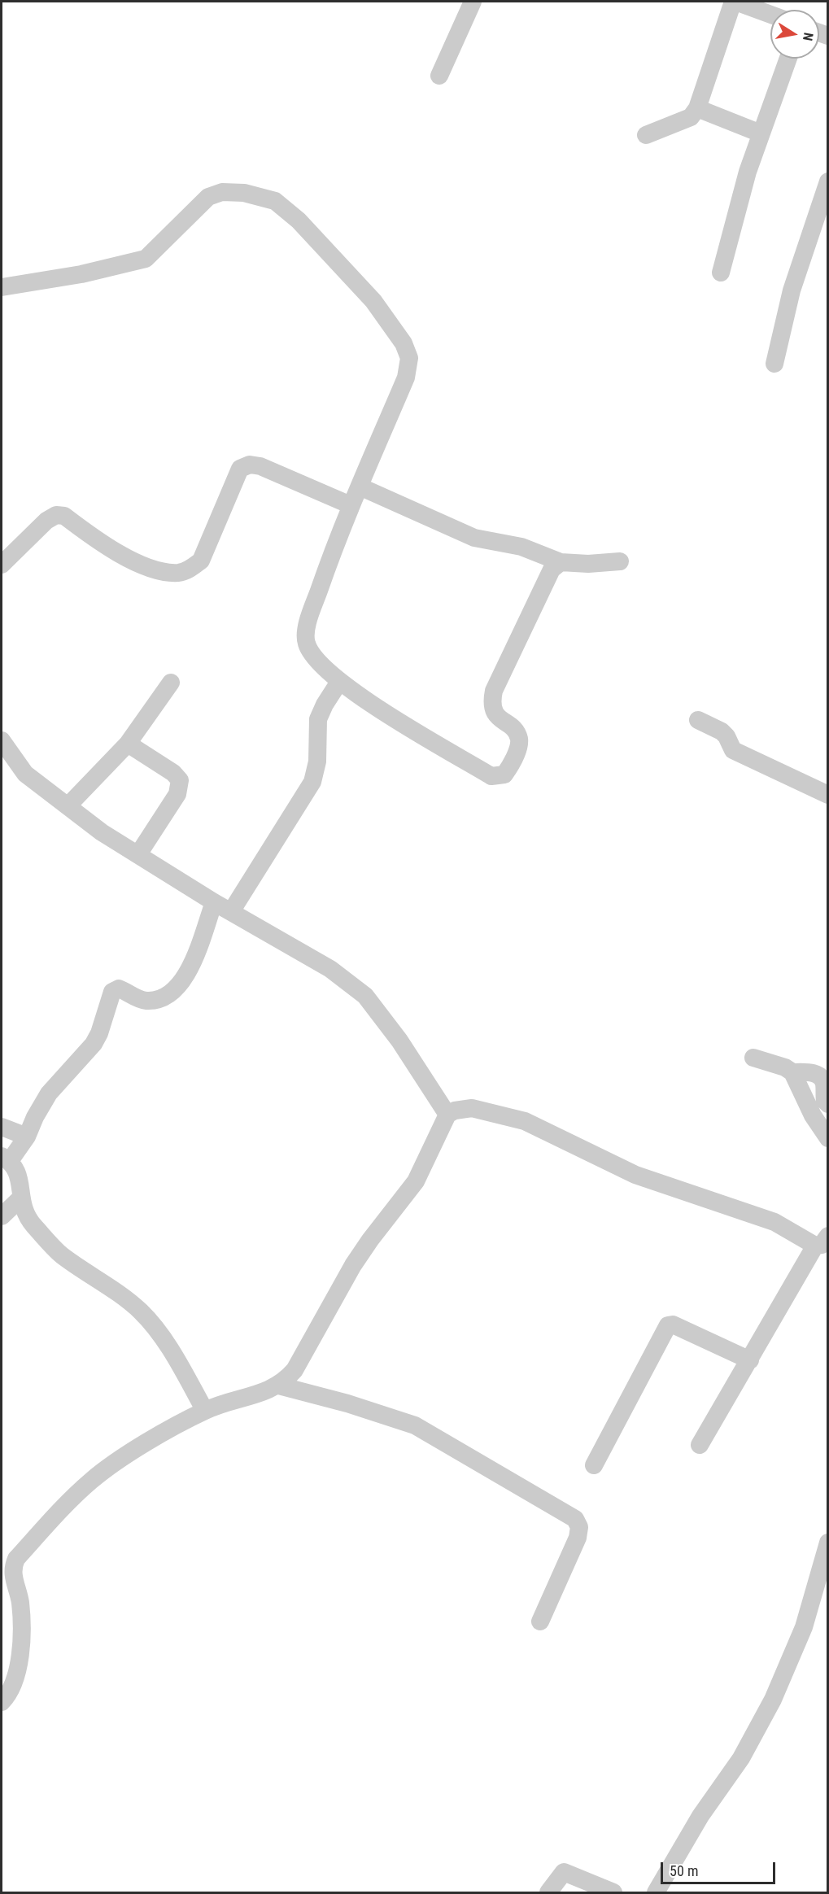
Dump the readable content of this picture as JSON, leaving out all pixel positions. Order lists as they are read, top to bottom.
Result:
{
  "scale_bar": "50 m",
  "north": "right"
}
